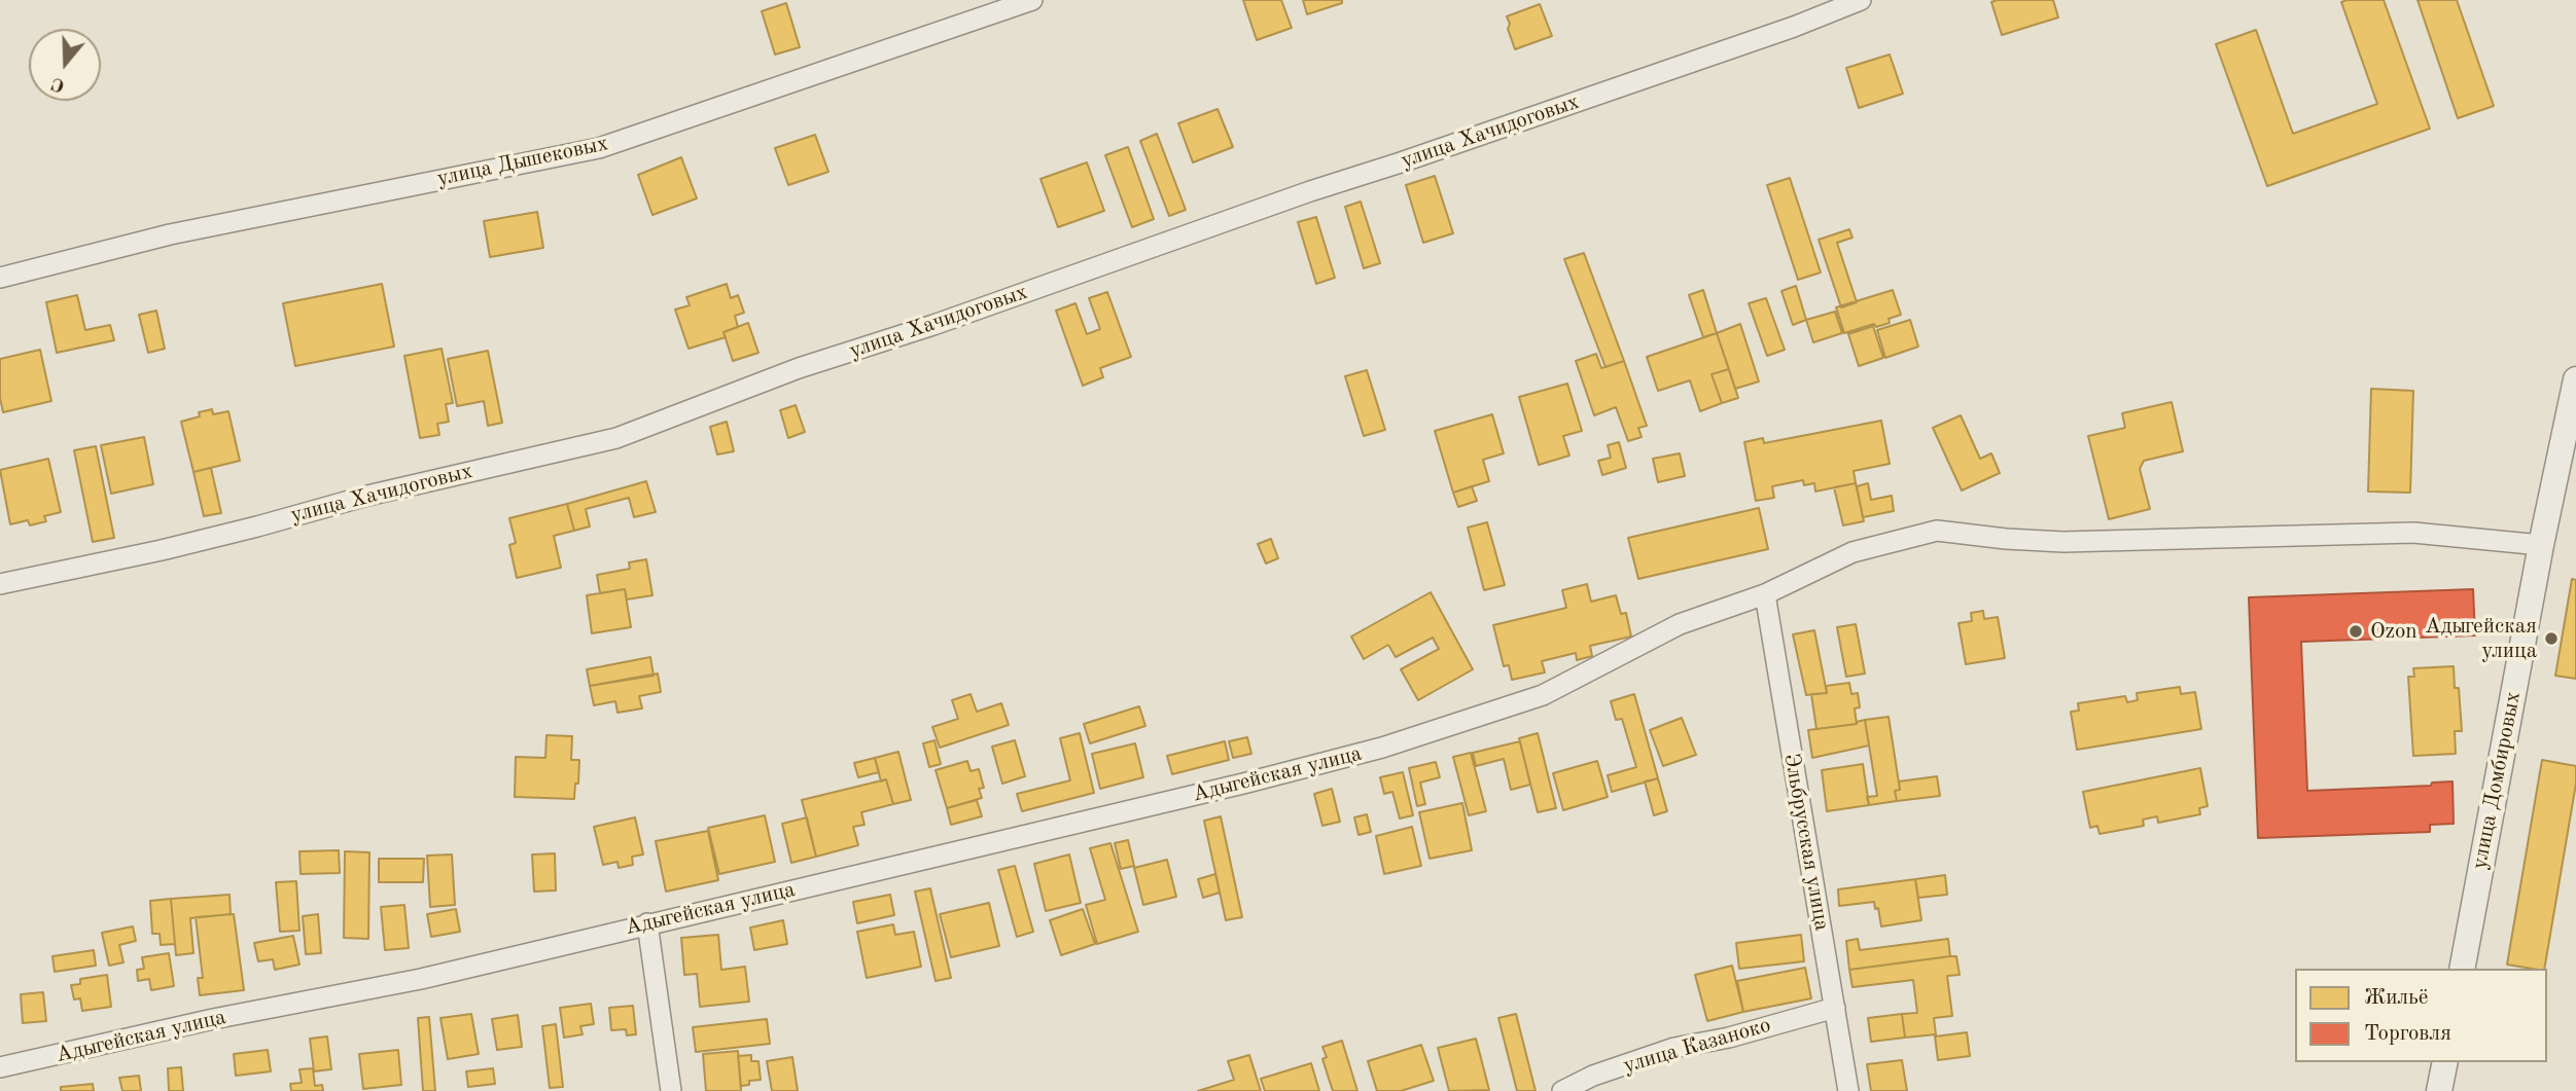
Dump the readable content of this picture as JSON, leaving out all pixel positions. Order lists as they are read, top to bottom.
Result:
{
  "streets": {
    "street": [
      "улица Хачидоговых",
      "улица Дышековых",
      "Адыгейская улица",
      "улица Домбировых",
      "Эльбрусская улица",
      "улица Казаноко"
    ]
  },
  "crossings": [
    ["Адыгейская улица", "улица Домбировых"],
    ["Адыгейская улица", "Эльбрусская улица"],
    ["Эльбрусская улица", "улица Казаноко"]
  ],
  "places": ["Ozon", "Адыгейская улица"],
  "legend": ["Жильё", "Торговля"],
  "north": "bottom"
}
